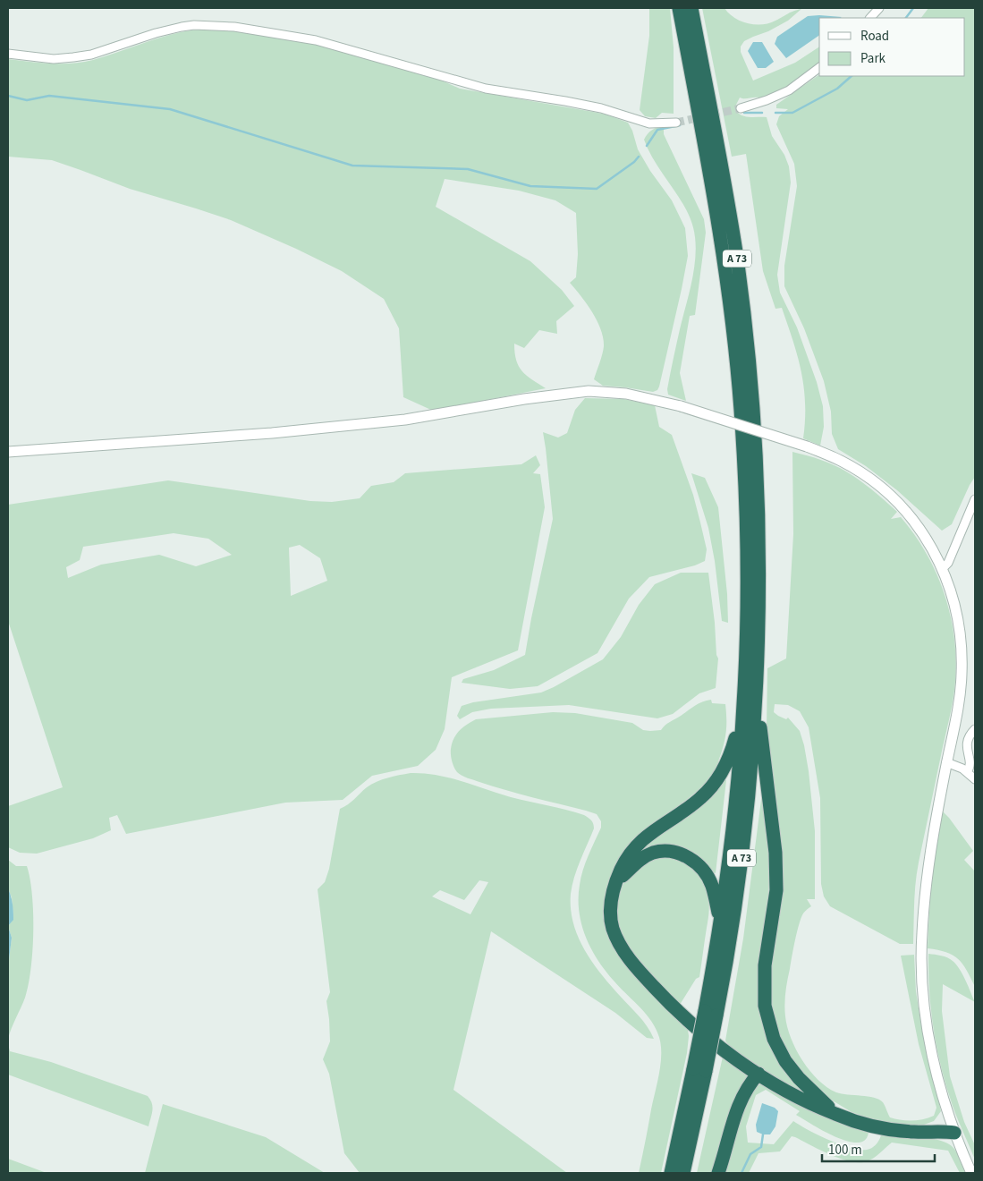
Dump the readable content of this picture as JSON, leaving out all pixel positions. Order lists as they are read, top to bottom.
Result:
{
  "streets": {
    "highway": ["A 73"]
  },
  "legend": ["Road", "Park"],
  "scale_bar": "100 m"
}
